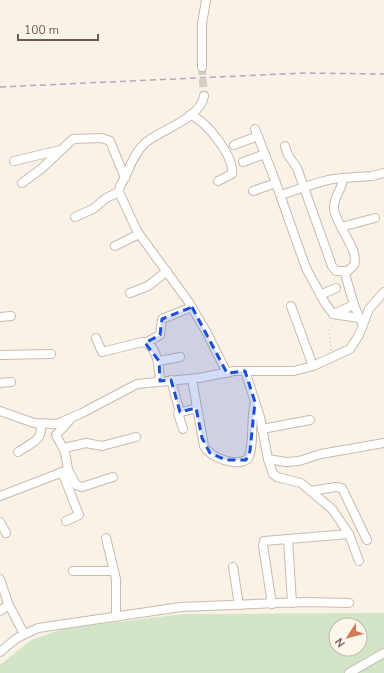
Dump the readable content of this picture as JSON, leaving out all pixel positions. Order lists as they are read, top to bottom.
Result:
{
  "scale_bar": "100 m",
  "north": "bottom left"
}
